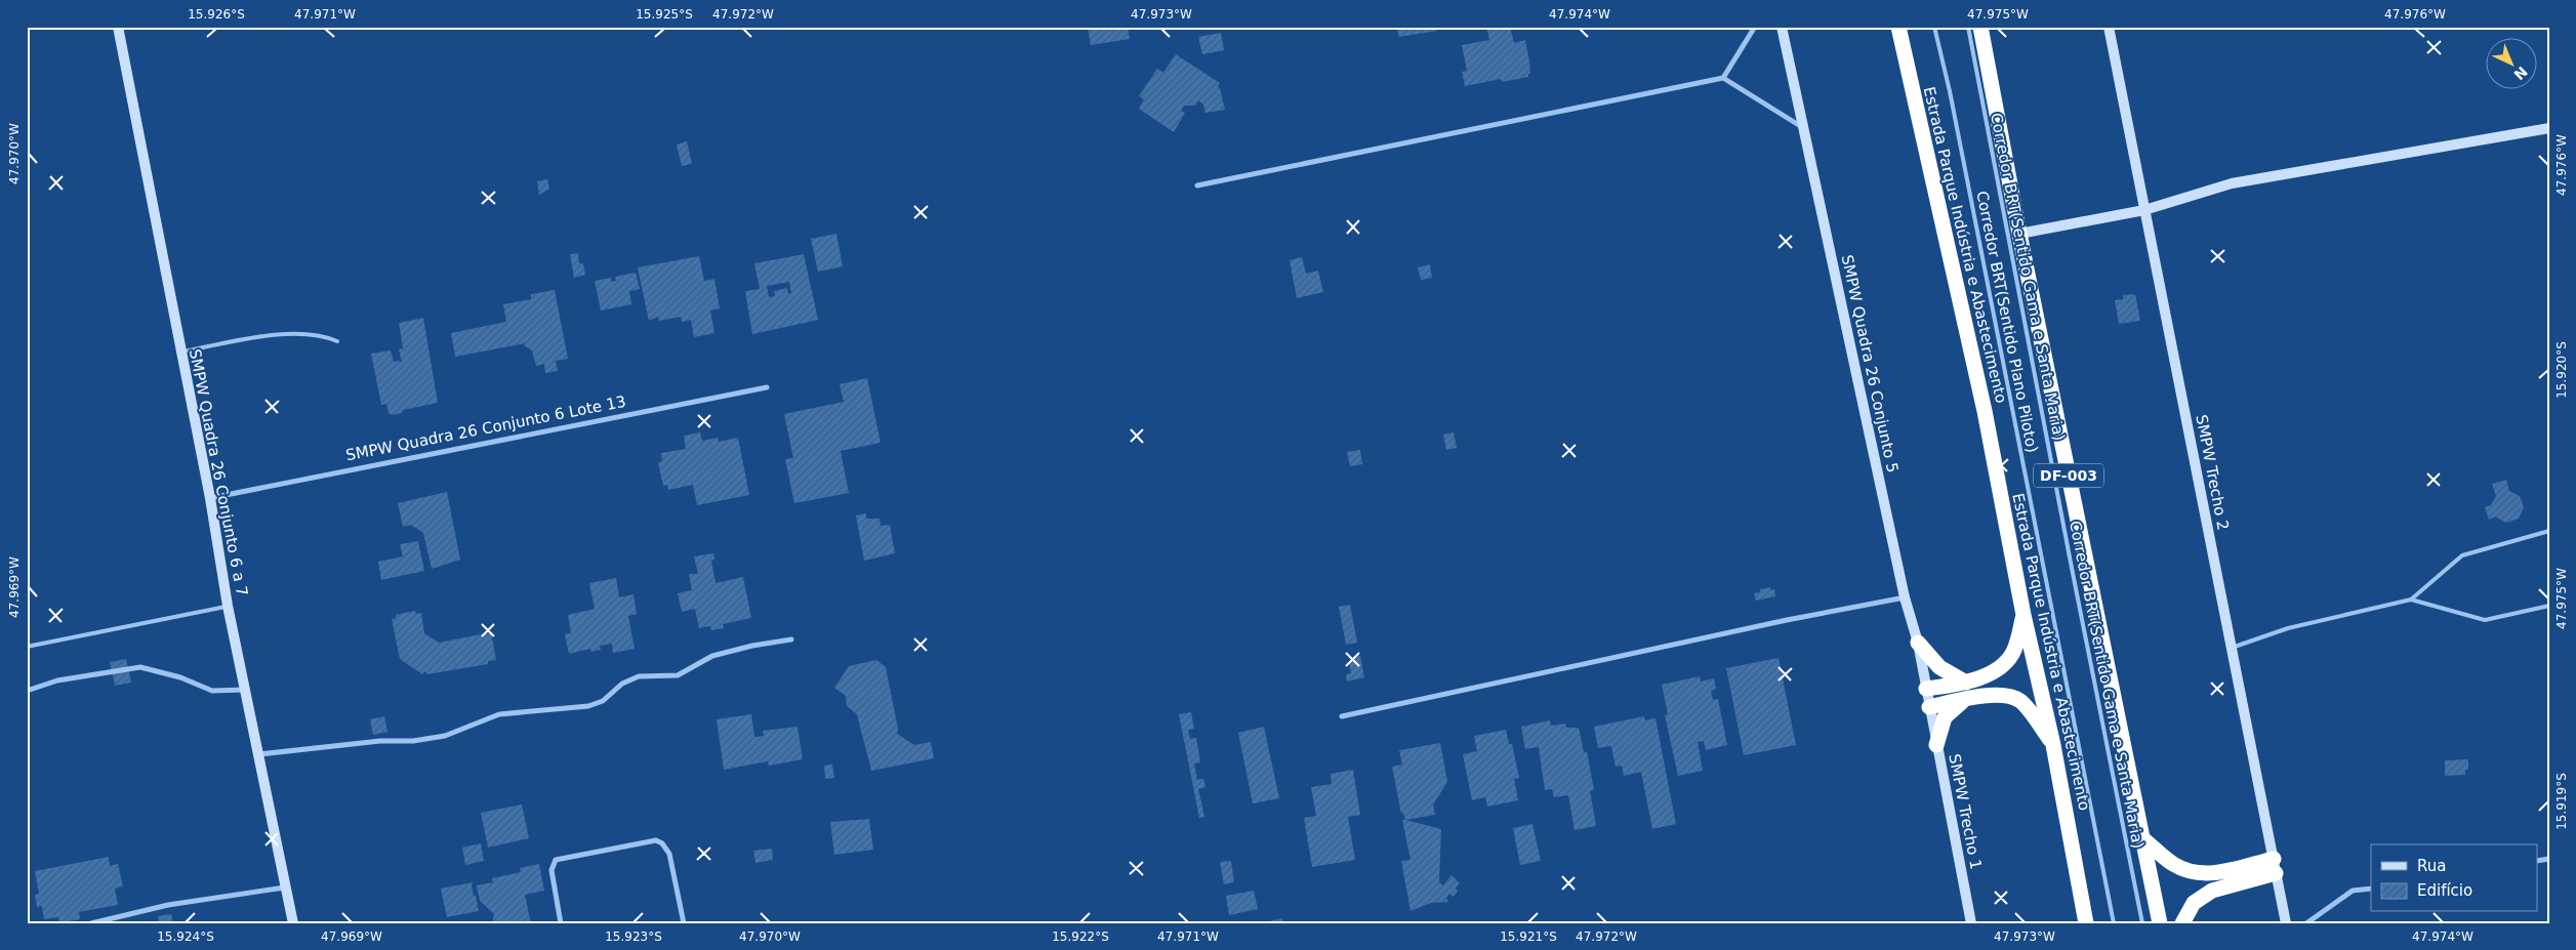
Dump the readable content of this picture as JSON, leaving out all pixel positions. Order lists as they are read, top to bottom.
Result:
{
  "streets": {
    "highway": ["Estrada Parque Indústria e Abastecimento", "DF-003"],
    "street": [
      "SMPW Quadra 26 Conjunto 5",
      "SMPW Quadra 26 Conjunto 6 Lote 13",
      "SMPW Quadra 26 Conjunto 6 a 7",
      "SMPW Trecho 2",
      "SMPW Trecho 1"
    ],
    "lane": ["Corredor BRT(Sentido Gama e Santa Maria)", "Corredor BRT(Sentido Plano Piloto)"]
  },
  "crossings": [
    ["SMPW Quadra 26 Conjunto 5", "SMPW Trecho 1"],
    ["SMPW Quadra 26 Conjunto 6 Lote 13", "SMPW Quadra 26 Conjunto 6 a 7"]
  ],
  "legend": ["Rua", "Edifício"],
  "north": "bottom right",
  "coordinates": [
    "15.926°S",
    "47.971°W",
    "15.925°S",
    "47.972°W",
    "47.973°W",
    "47.974°W",
    "47.975°W",
    "47.976°W",
    "47.970°W",
    "15.920°S",
    "47.969°W",
    "15.919°S",
    "15.924°S",
    "15.923°S",
    "15.922°S",
    "15.921°S"
  ]
}
